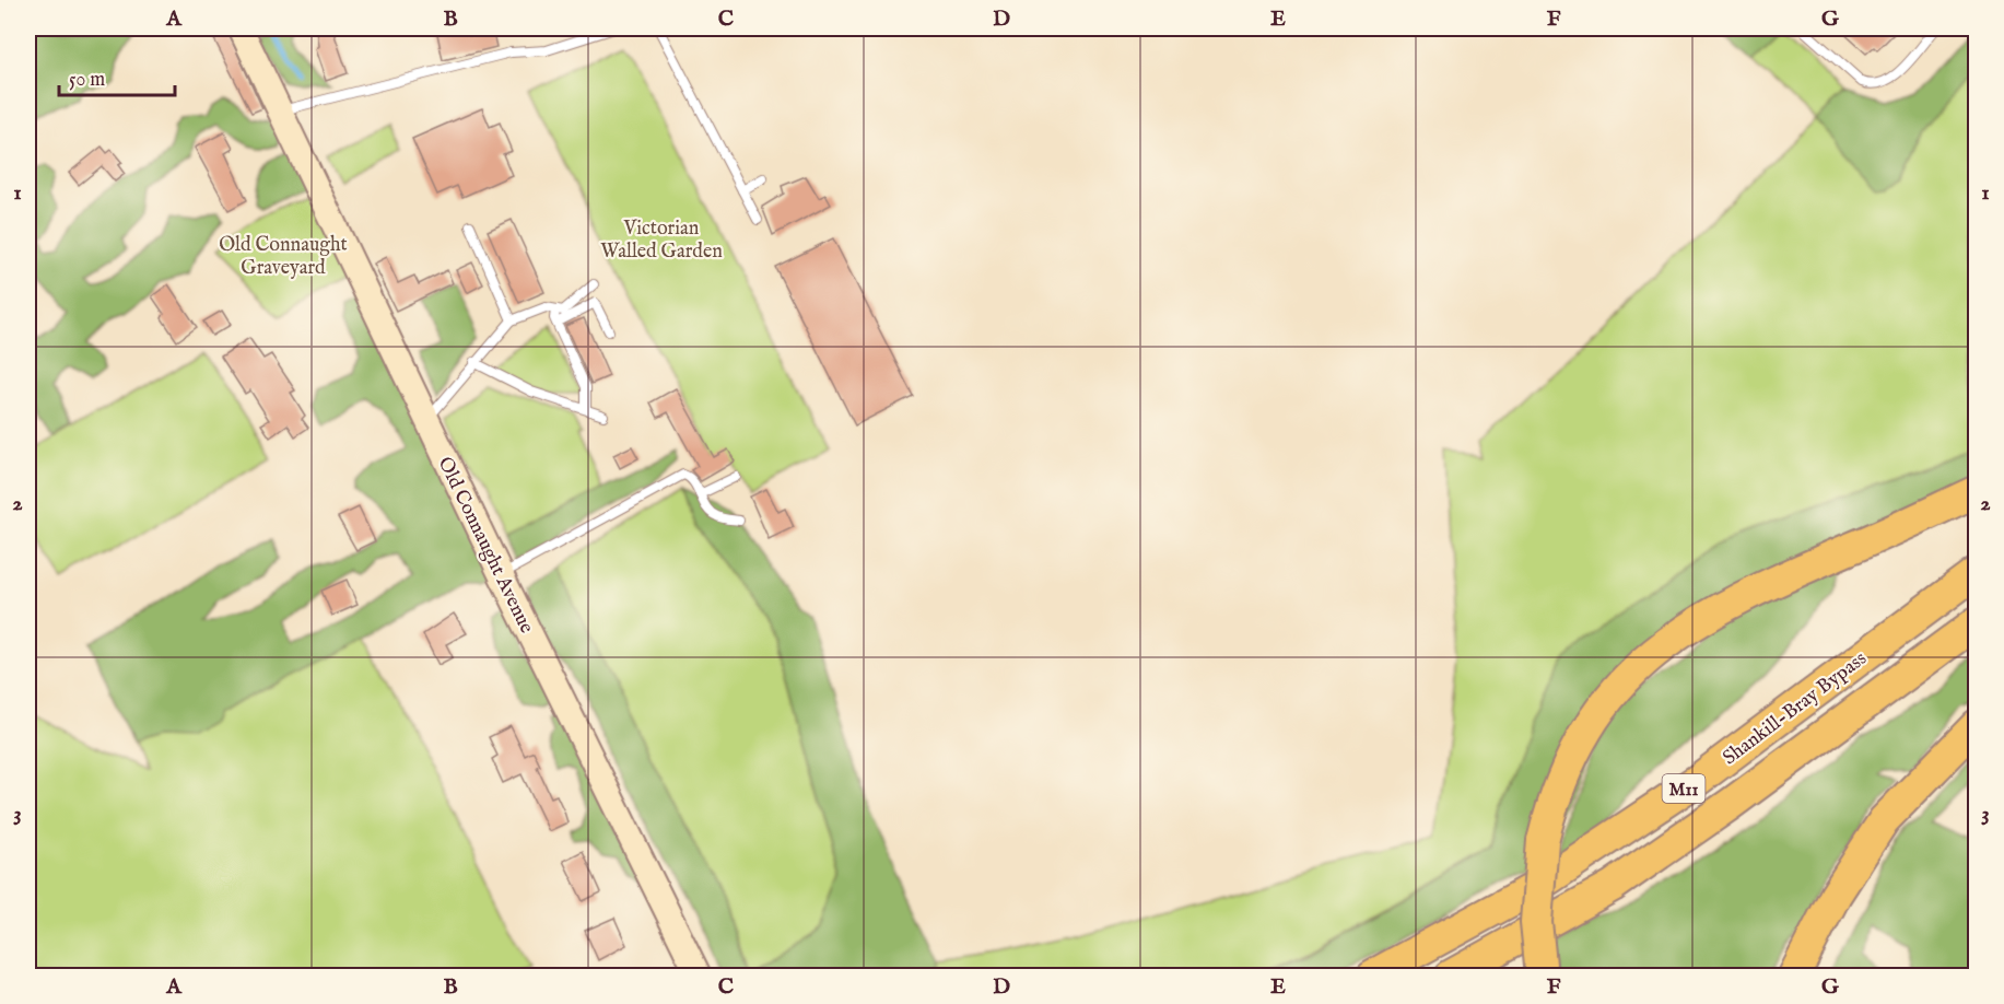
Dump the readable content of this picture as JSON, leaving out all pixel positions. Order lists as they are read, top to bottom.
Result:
{
  "streets": {
    "highway": ["Shankill-Bray Bypass", "M11"],
    "street": ["Old Connaught Avenue"]
  },
  "parks": ["Victorian Walled Garden", "Old Connaught Graveyard"],
  "scale_bar": "50 m",
  "grid": {
    "columns": [
      "A",
      "B",
      "C",
      "D",
      "E",
      "F",
      "G"
    ],
    "rows": ["1", "2", "3"]
  }
}
